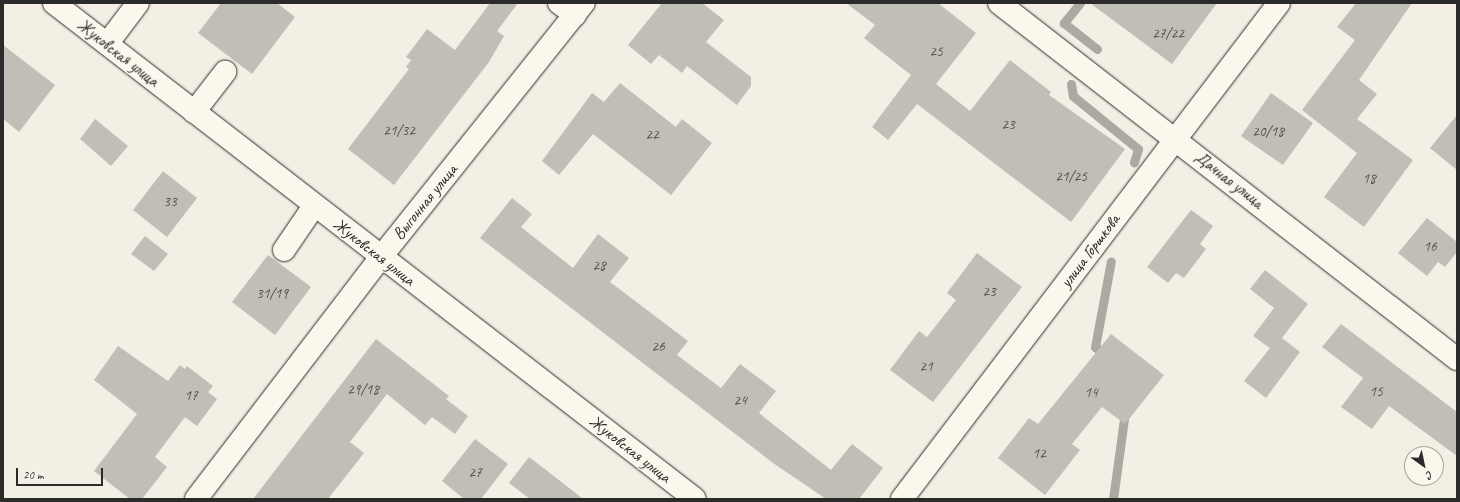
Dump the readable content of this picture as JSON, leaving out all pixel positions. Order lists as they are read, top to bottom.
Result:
{
  "streets": {
    "street": [
      "Жуковская улица",
      "Дачная улица",
      "Выгонная улица",
      "улица Горшкова"
    ]
  },
  "crossings": [
    ["Жуковская улица", "Выгонная улица"],
    ["Дачная улица", "улица Горшкова"]
  ],
  "house_numbers": [
    "27/22",
    "25",
    "23",
    "21/32",
    "20/18",
    "22",
    "21/25",
    "18",
    "33",
    "16",
    "28",
    "23",
    "31/19",
    "26",
    "21",
    "29/18",
    "15",
    "14",
    "17",
    "24",
    "12",
    "27"
  ],
  "scale_bar": "20 m",
  "north": "bottom right"
}
